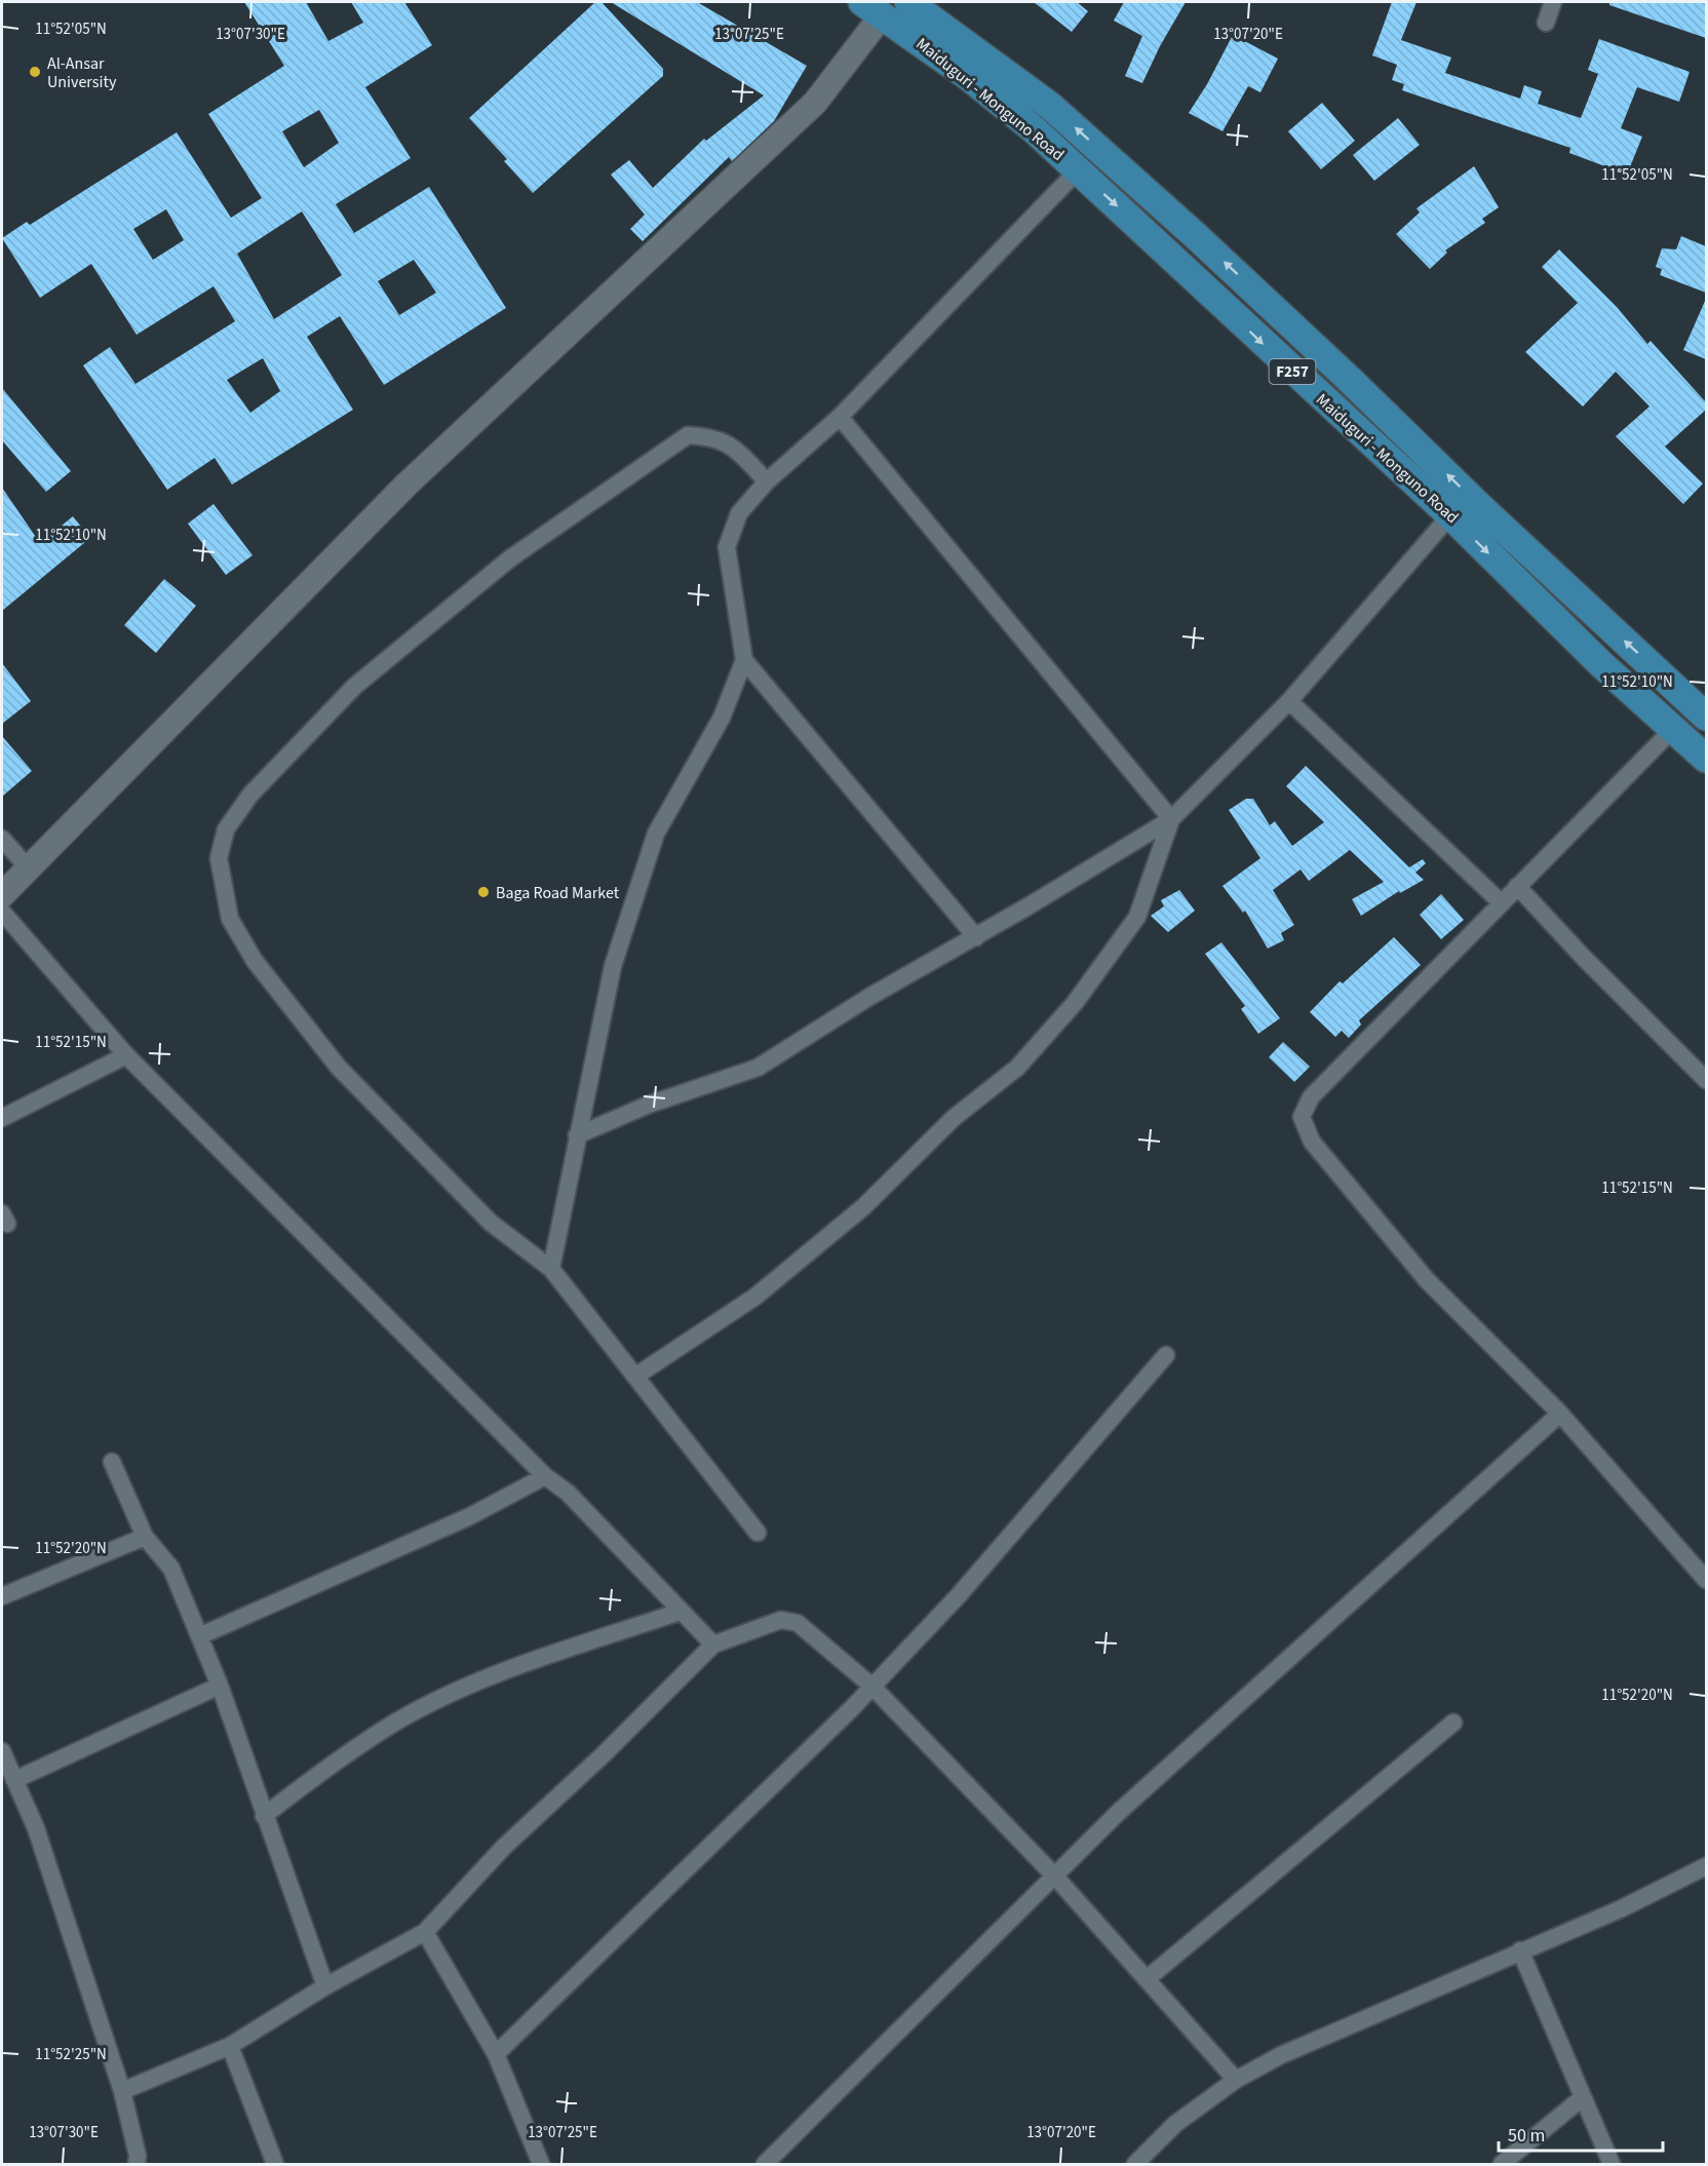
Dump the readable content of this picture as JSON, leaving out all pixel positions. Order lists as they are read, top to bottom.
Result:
{
  "streets": {
    "main road": ["Maiduguri - Monguno Road", "F257"]
  },
  "places": ["Al-Ansar University", "Baga Road Market"],
  "scale_bar": "50 m",
  "coordinates": [
    "11°52'05\"N",
    "13°07'30\"E",
    "13°07'25\"E",
    "13°07'20\"E",
    "11°52'10\"N",
    "11°52'15\"N",
    "11°52'20\"N",
    "11°52'25\"N"
  ]
}
